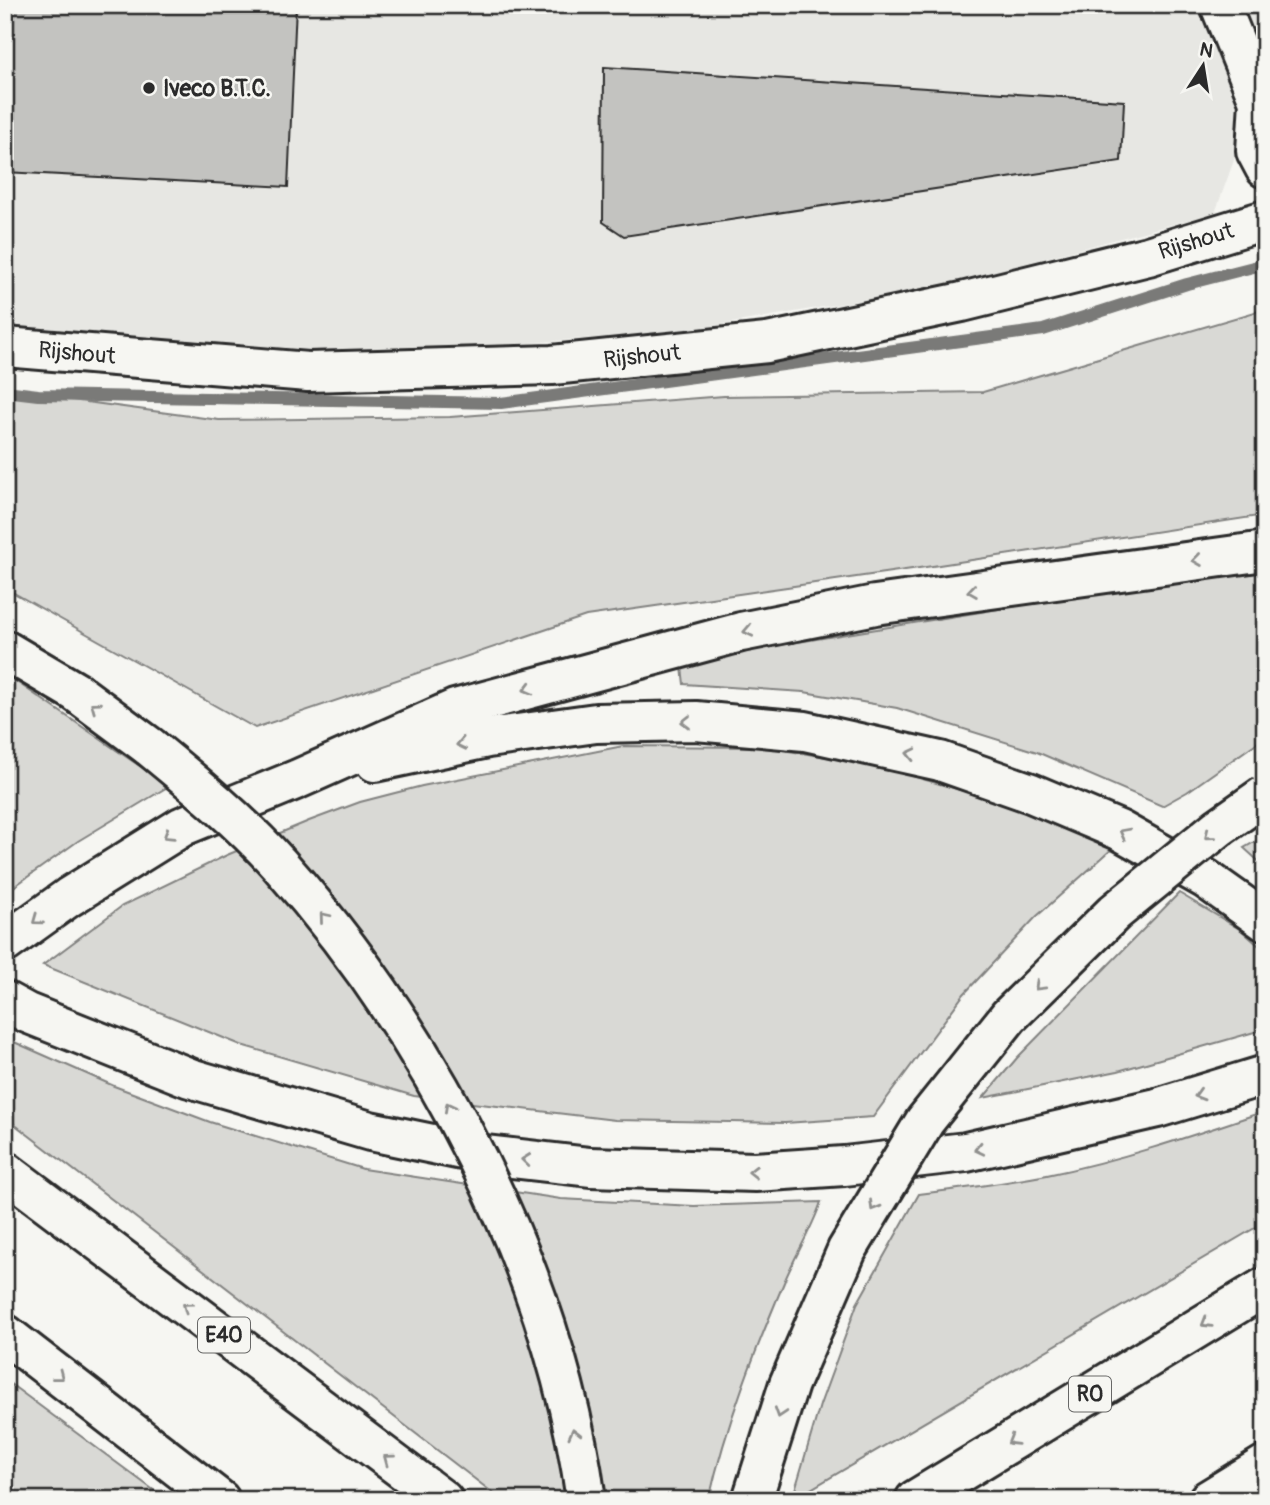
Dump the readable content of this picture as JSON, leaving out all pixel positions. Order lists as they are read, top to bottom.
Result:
{
  "streets": {
    "main road": ["Rijshout", "E40", "R0"]
  },
  "places": ["Iveco B.T.C."],
  "north": "top"
}
